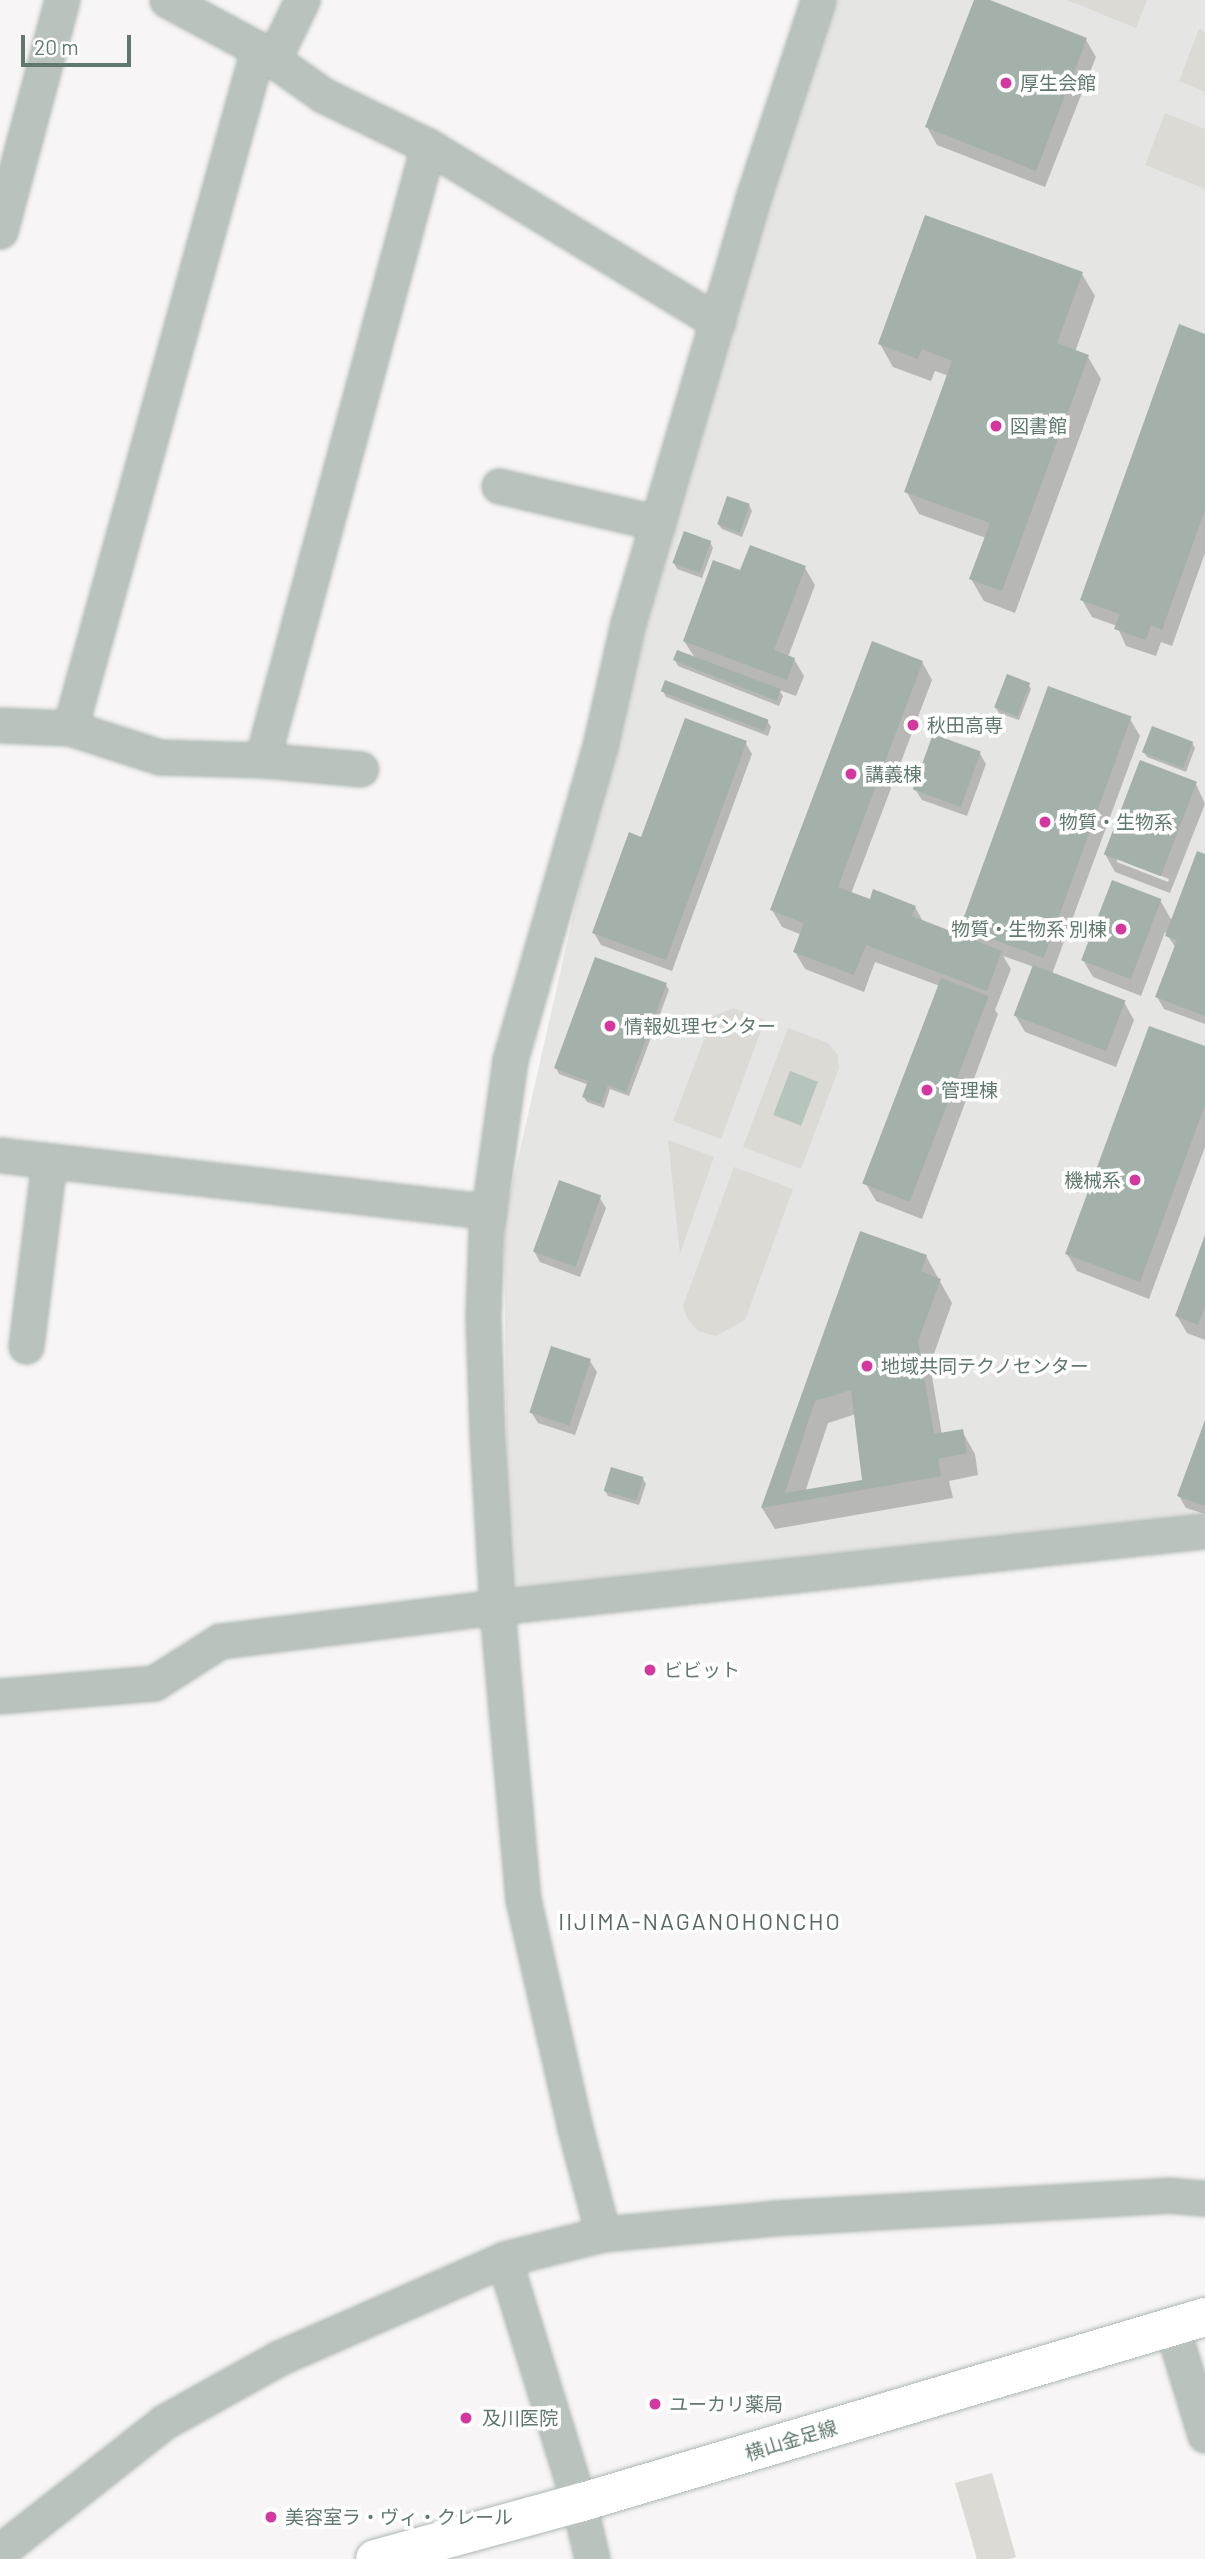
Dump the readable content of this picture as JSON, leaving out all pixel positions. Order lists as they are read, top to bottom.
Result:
{
  "streets": {
    "street": ["横山金足線"]
  },
  "districts": ["IIJIMA-NAGANOHONCHO"],
  "places": [
    "厚生会館",
    "図書館",
    "秋田高専",
    "講義棟",
    "物質・生物系",
    "物質・生物系 別棟",
    "情報処理センター",
    "管理棟",
    "機械系",
    "地域共同テクノセンター",
    "ビビット",
    "ユーカリ薬局",
    "及川医院",
    "美容室ラ・ヴィ・クレール"
  ],
  "scale_bar": "20 m"
}
